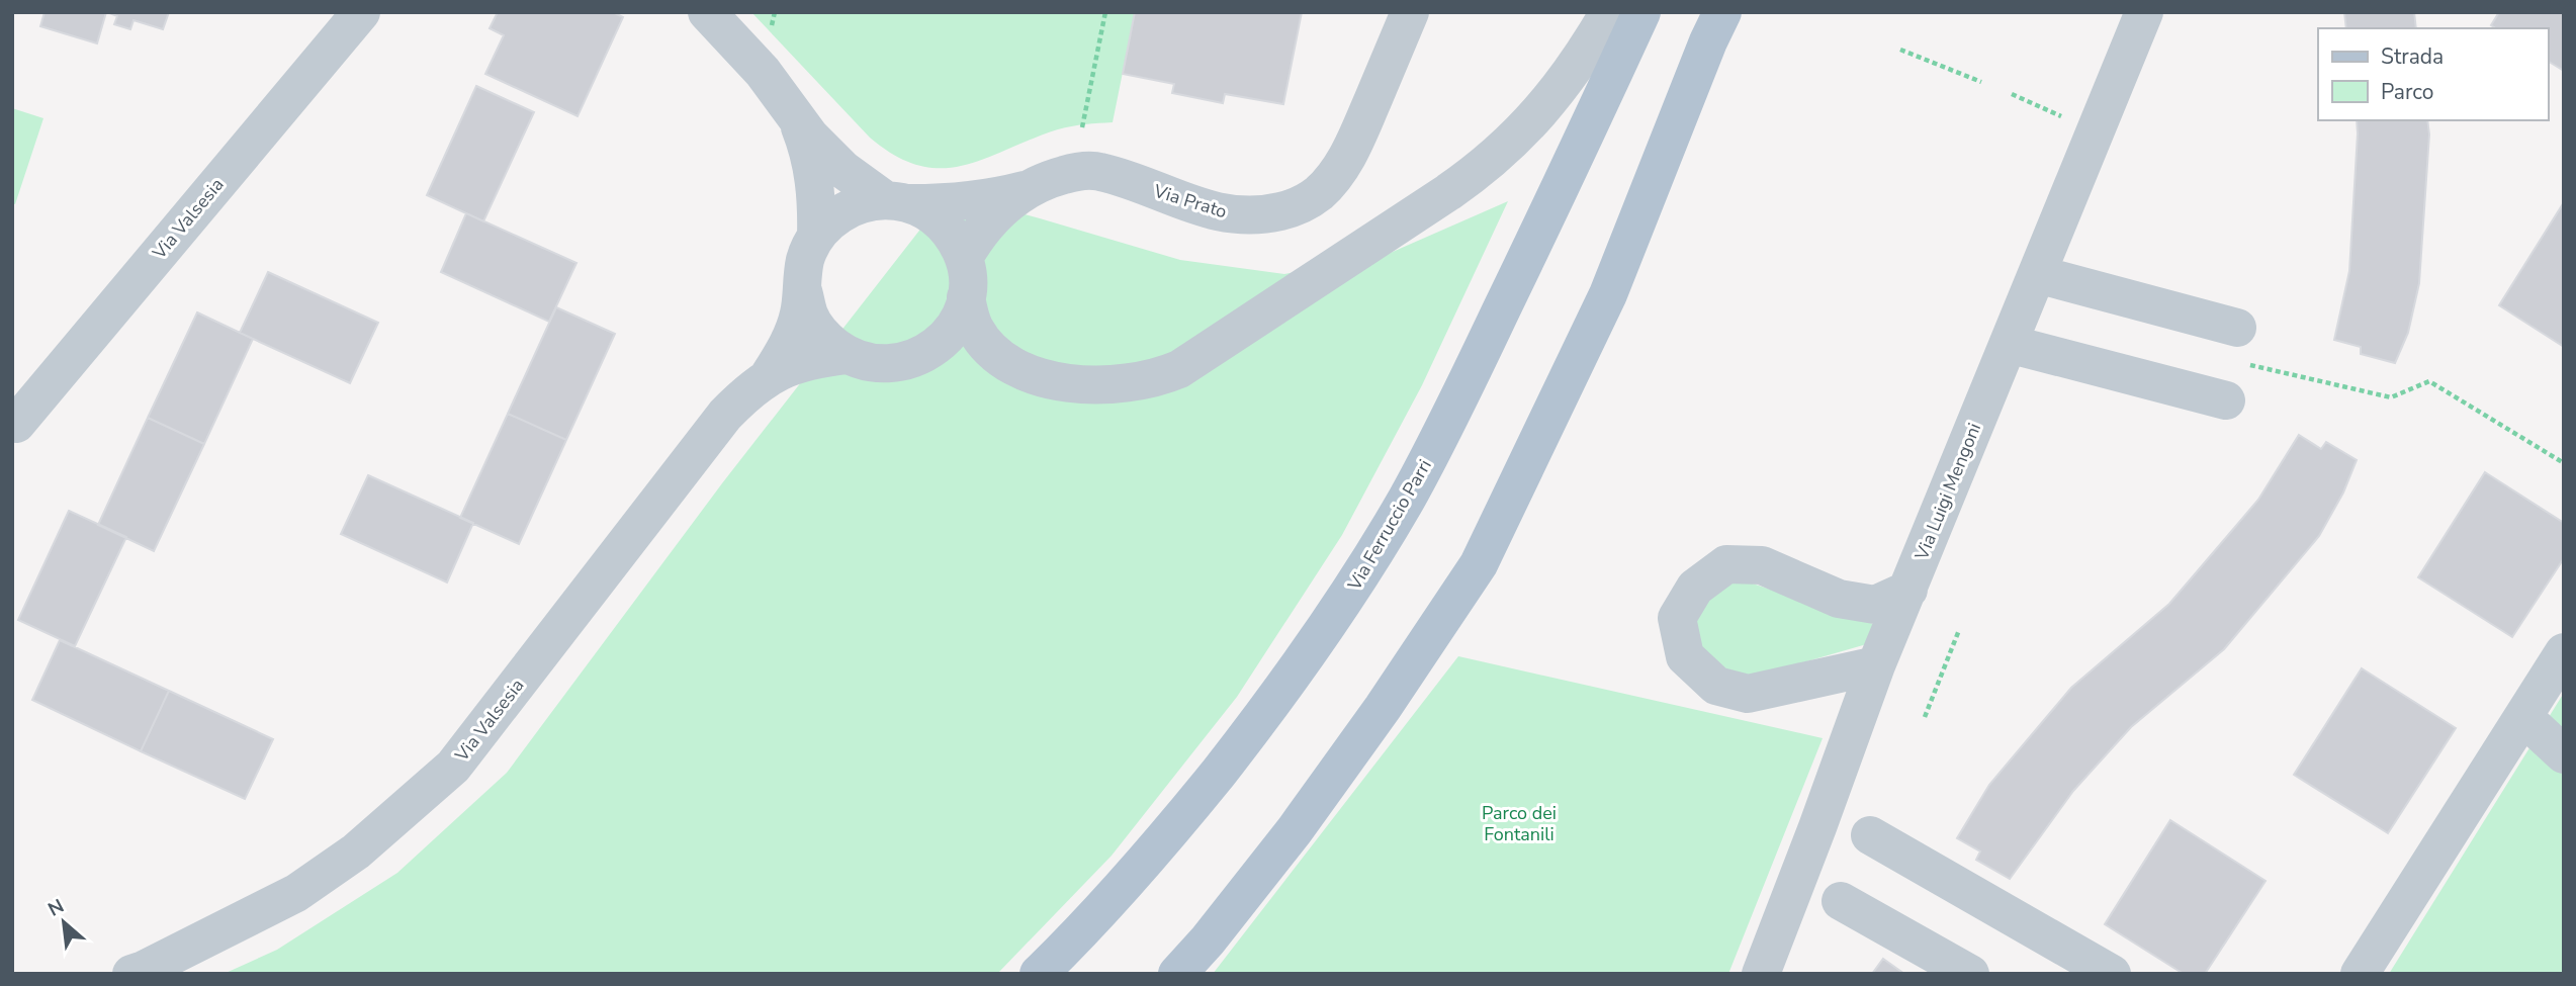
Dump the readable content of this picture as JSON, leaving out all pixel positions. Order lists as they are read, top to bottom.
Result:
{
  "streets": {
    "main road": ["Via Ferruccio Parri"],
    "street": ["Via Prato", "Via Valsesia", "Via Luigi Mengoni"]
  },
  "crossings": [
    ["Via Prato", "Via Valsesia"]
  ],
  "parks": ["Parco dei Fontanili"],
  "legend": ["Strada", "Parco"],
  "north": "top left"
}
